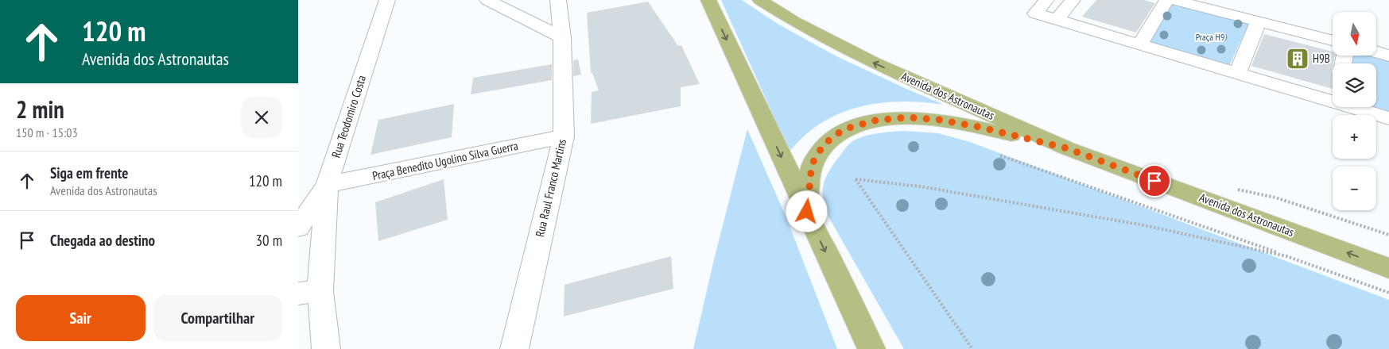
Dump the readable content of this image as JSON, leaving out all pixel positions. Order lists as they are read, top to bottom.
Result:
{
  "streets": {
    "main road": ["Avenida dos Astronautas"],
    "street": ["Rua Teodomiro Costa", "Praça Benedito Ugolino Silva Guerra", "Rua Raul Franco Martins"]
  },
  "crossings": [
    ["Rua Teodomiro Costa", "Praça Benedito Ugolino Silva Guerra"],
    ["Praça Benedito Ugolino Silva Guerra", "Rua Raul Franco Martins"]
  ],
  "one_way": ["Avenida dos Astronautas"],
  "parks": ["Praça H9"],
  "places": {
    "building": ["H9B"]
  },
  "north": "bottom",
  "page": {
    "turn": ["120 m", "Avenida dos Astronautas"],
    "map_buttons": ["+", "−"],
    "heading": ["2 min", "150 m · 15:03"],
    "list": [
      {
        "name": "Siga em frente",
        "note": "Avenida dos Astronautas",
        "value": "120 m"
      },
      {
        "name": "Chegada ao destino",
        "value": "30 m"
      }
    ],
    "buttons": ["Sair", "Compartilhar"]
  }
}
